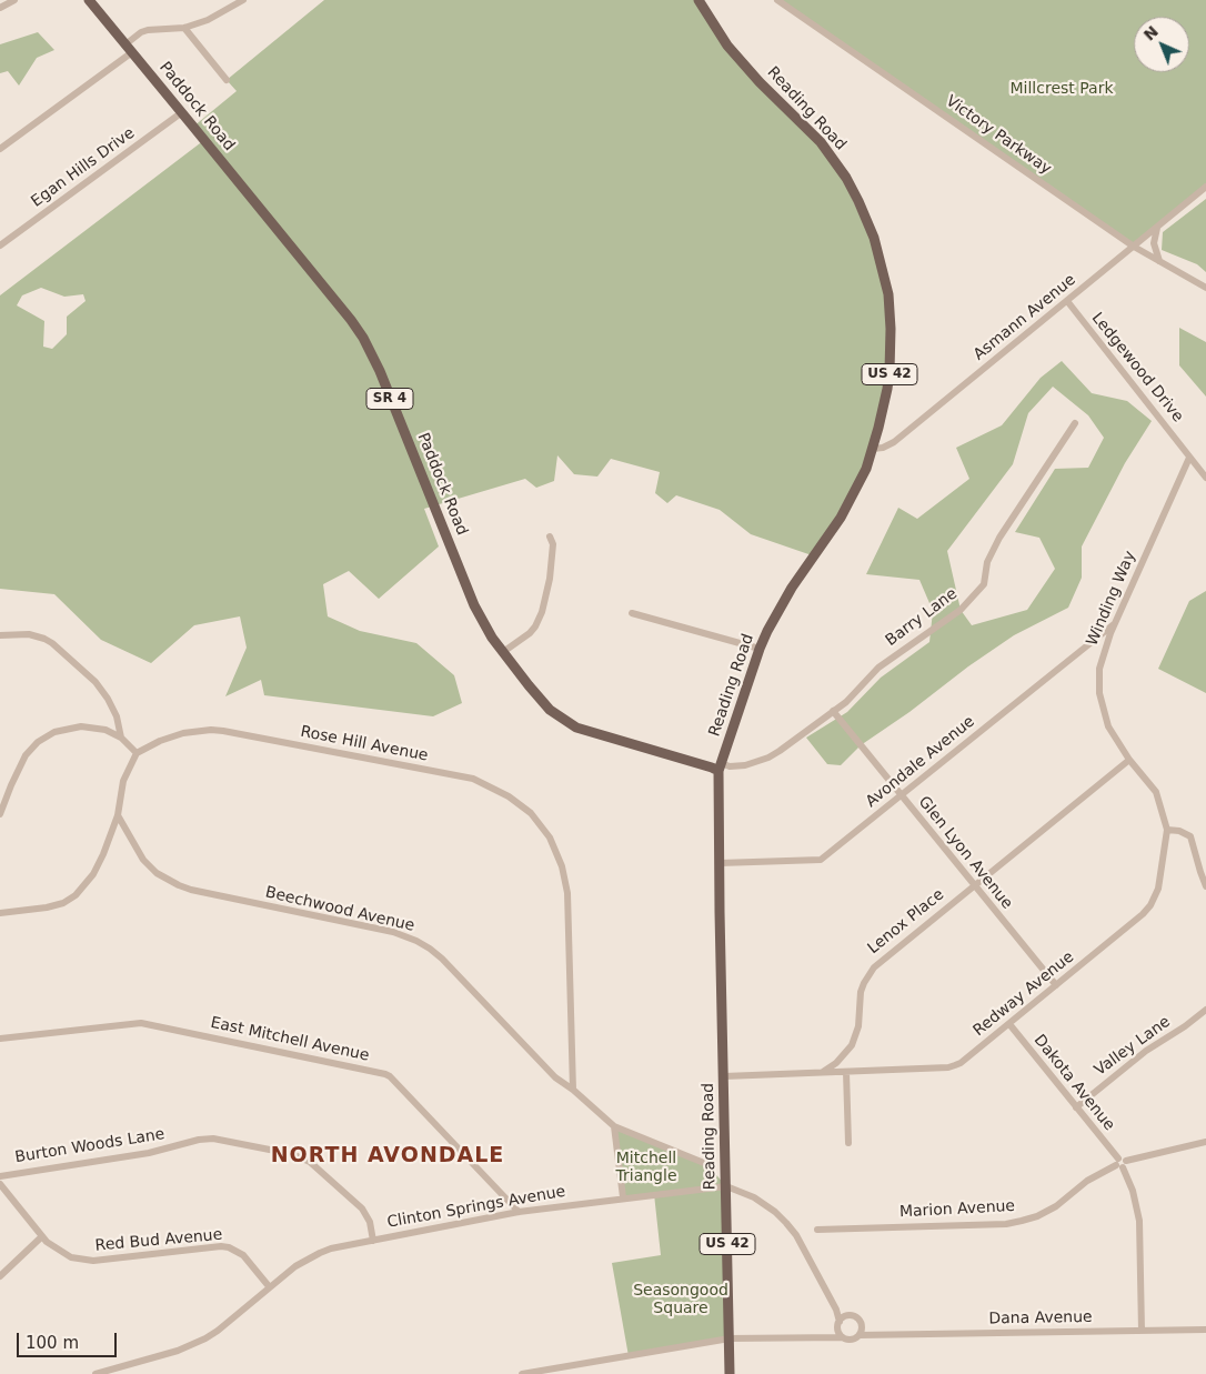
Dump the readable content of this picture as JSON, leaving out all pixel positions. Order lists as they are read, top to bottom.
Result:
{
  "streets": {
    "main road": [
      "Paddock Road",
      "Reading Road",
      "US 42",
      "SR 4"
    ],
    "street": [
      "Victory Parkway",
      "Egan Hills Drive",
      "Asmann Avenue",
      "Ledgewood Drive",
      "Winding Way",
      "Barry Lane",
      "Rose Hill Avenue",
      "Avondale Avenue",
      "Glen Lyon Avenue",
      "Beechwood Avenue",
      "Lenox Place",
      "Redway Avenue",
      "East Mitchell Avenue",
      "Valley Lane",
      "Dakota Avenue",
      "Burton Woods Lane",
      "Clinton Springs Avenue",
      "Marion Avenue",
      "Red Bud Avenue",
      "Dana Avenue"
    ]
  },
  "crossings": [
    ["Paddock Road", "Reading Road"],
    ["Paddock Road", "Egan Hills Drive"],
    ["Paddock Road", "Barry Lane"],
    ["Reading Road", "Asmann Avenue"],
    ["Reading Road", "Barry Lane"],
    ["Reading Road", "Avondale Avenue"],
    ["Reading Road", "Clinton Springs Avenue"],
    ["Victory Parkway", "Asmann Avenue"],
    ["Asmann Avenue", "Ledgewood Drive"],
    ["Ledgewood Drive", "Winding Way"],
    ["Winding Way", "Avondale Avenue"],
    ["Winding Way", "Lenox Place"],
    ["Winding Way", "Redway Avenue"],
    ["Barry Lane", "Glen Lyon Avenue"],
    ["Rose Hill Avenue", "Beechwood Avenue"],
    ["Avondale Avenue", "Glen Lyon Avenue"],
    ["Glen Lyon Avenue", "Lenox Place"],
    ["Glen Lyon Avenue", "Redway Avenue"],
    ["Lenox Place", "Redway Avenue"],
    ["Redway Avenue", "Dakota Avenue"],
    ["East Mitchell Avenue", "Clinton Springs Avenue"],
    ["Valley Lane", "Dakota Avenue"],
    ["Dakota Avenue", "Marion Avenue"],
    ["Dakota Avenue", "Dana Avenue"],
    ["Burton Woods Lane", "Clinton Springs Avenue"],
    ["Clinton Springs Avenue", "Red Bud Avenue"],
    ["Clinton Springs Avenue", "Dana Avenue"]
  ],
  "districts": ["NORTH AVONDALE"],
  "parks": ["Millcrest Park", "Mitchell Triangle", "Seasongood Square"],
  "scale_bar": "100 m",
  "north": "top left"
}
